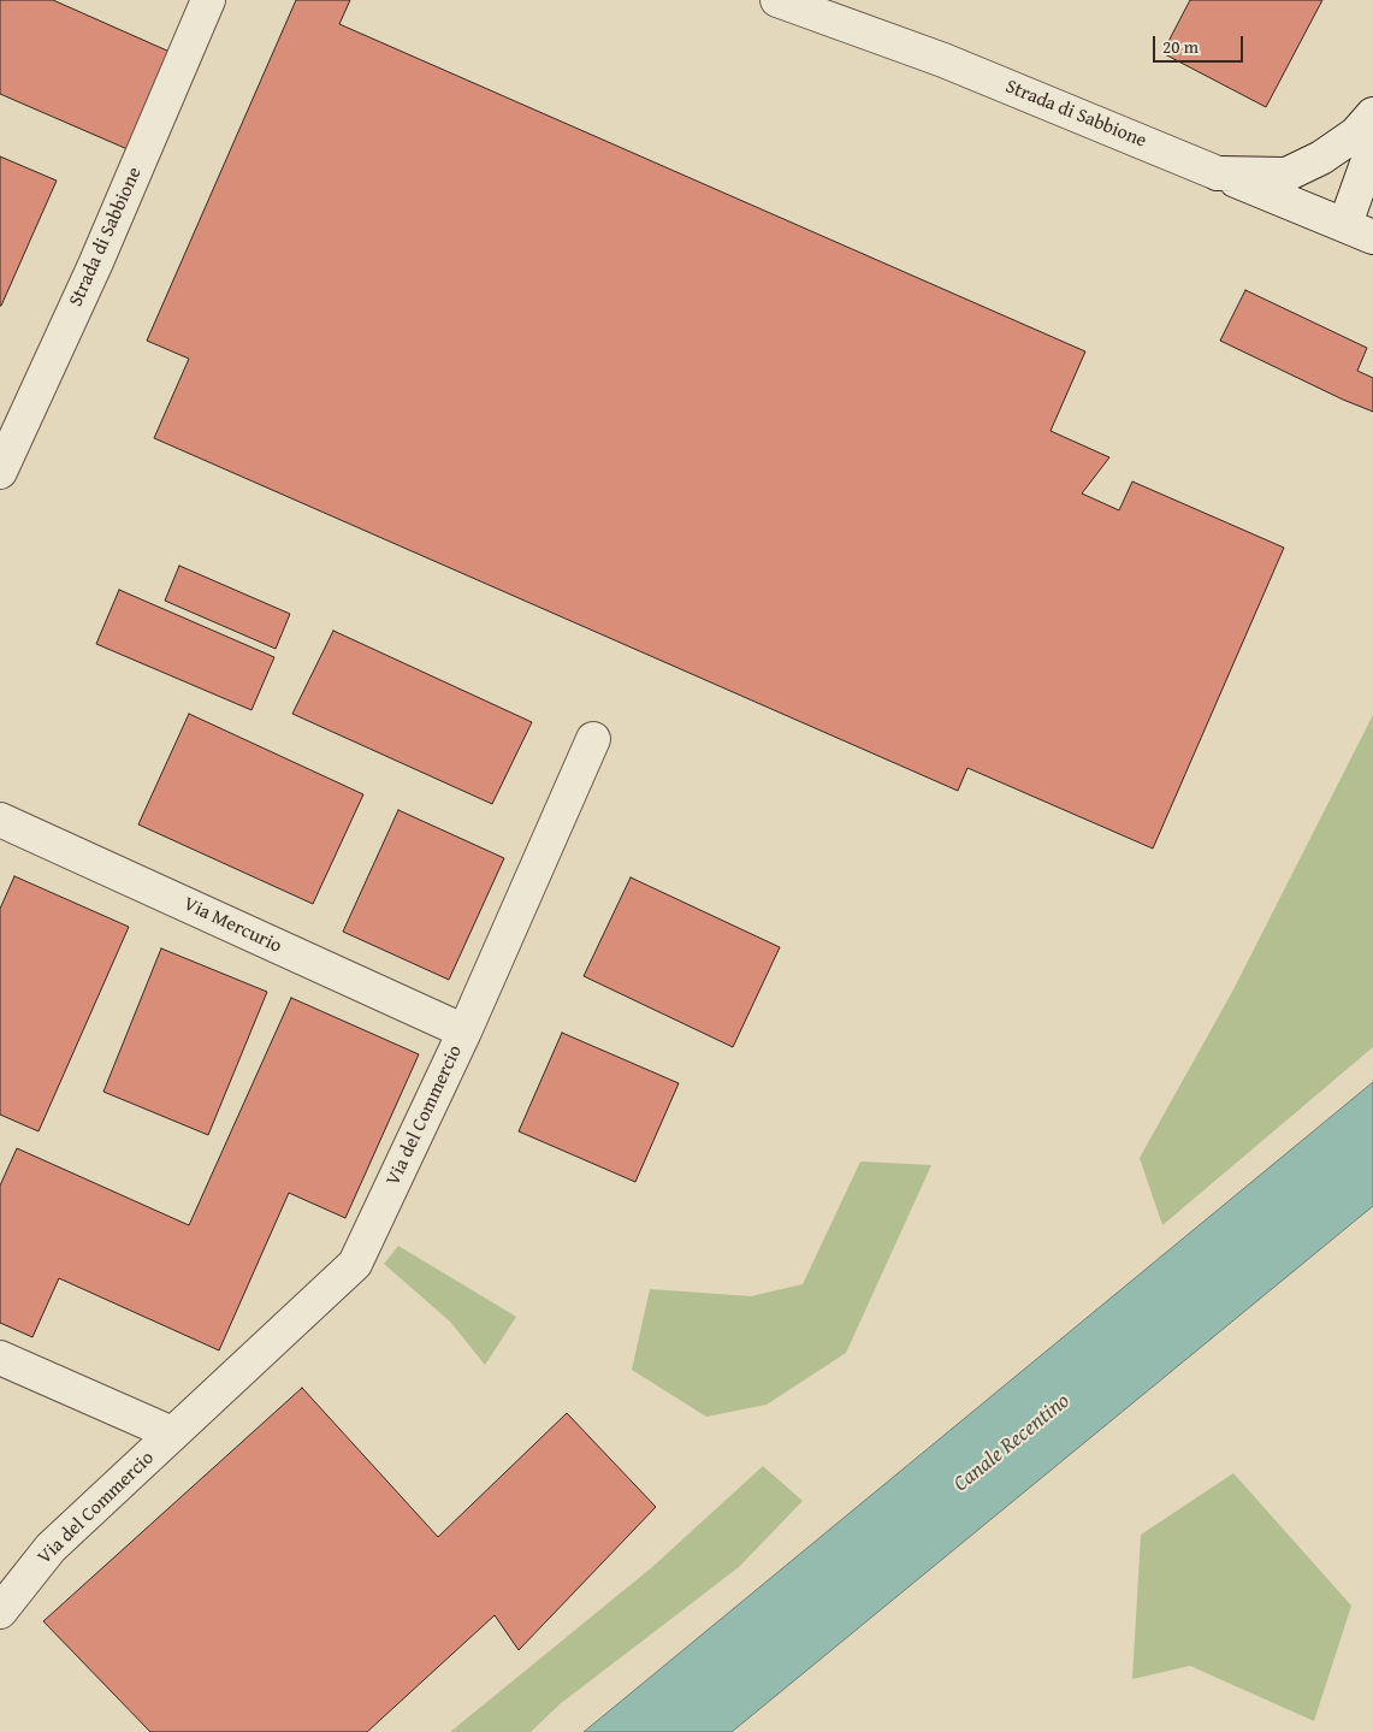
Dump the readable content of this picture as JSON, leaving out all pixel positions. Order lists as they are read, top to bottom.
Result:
{
  "streets": {
    "street": ["Strada di Sabbione", "Via Mercurio", "Via del Commercio"]
  },
  "crossings": [
    ["Via Mercurio", "Via del Commercio"]
  ],
  "water": ["Canale Recentino"],
  "scale_bar": "20 m"
}
